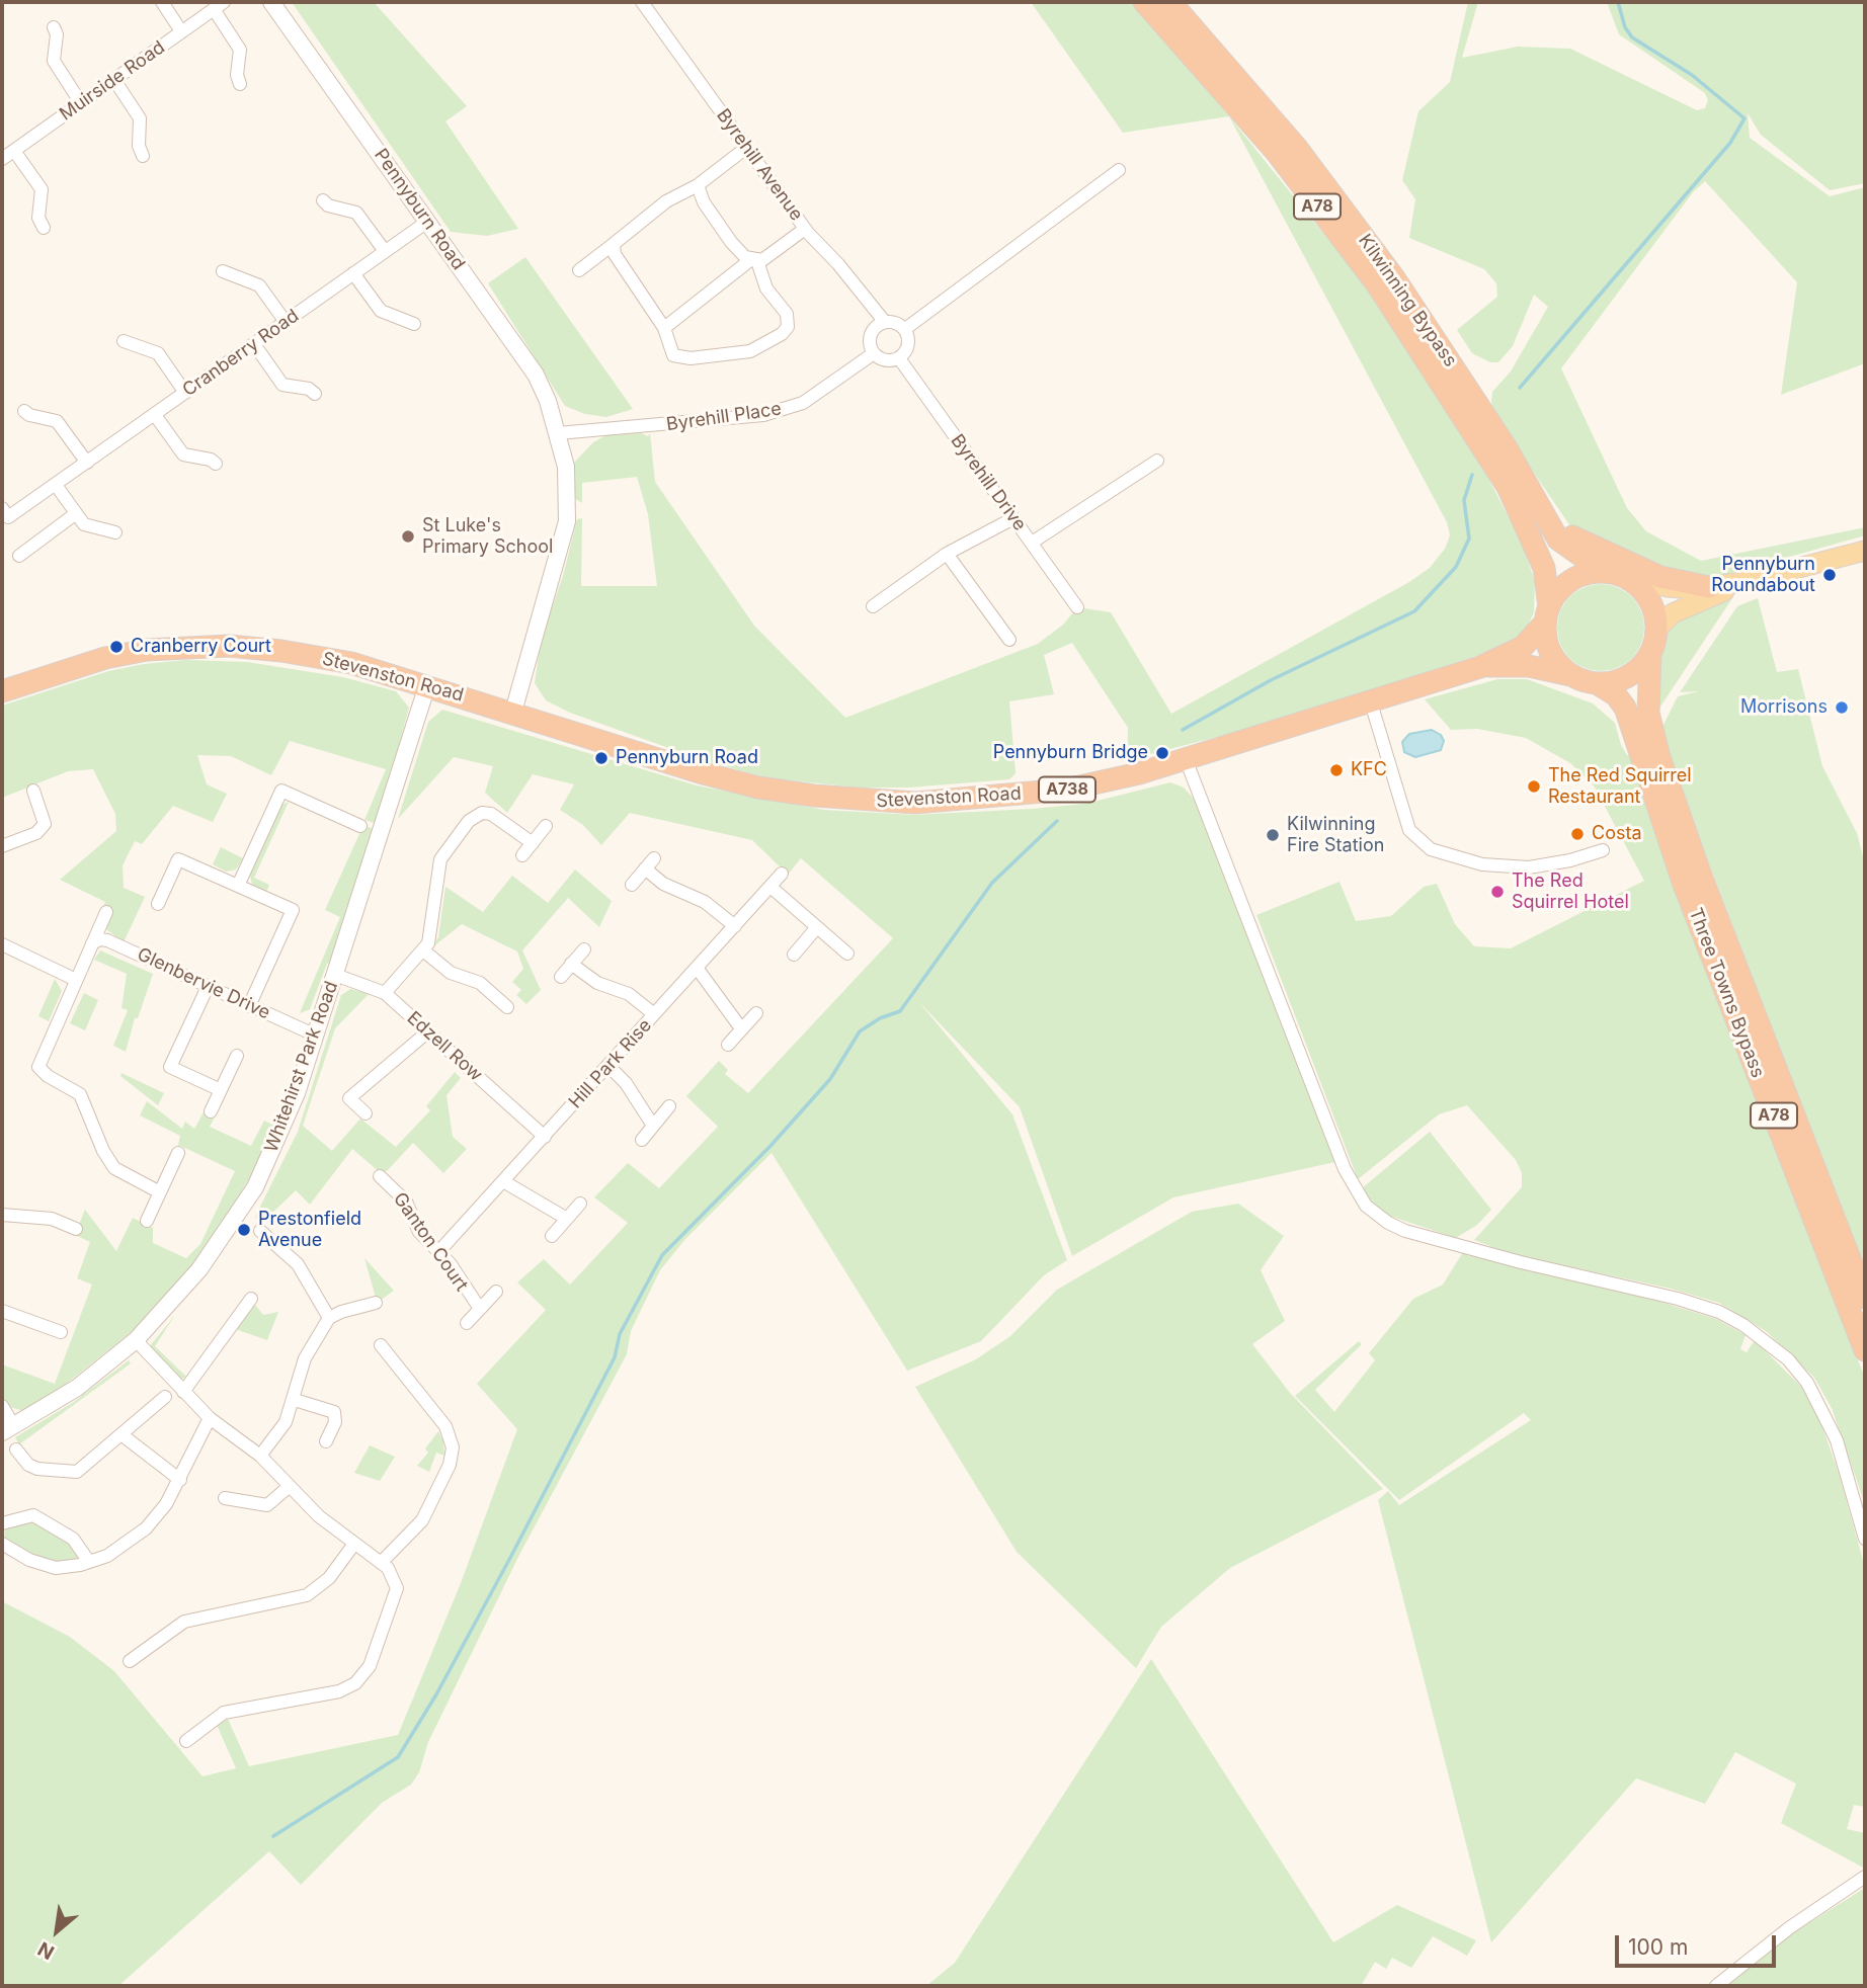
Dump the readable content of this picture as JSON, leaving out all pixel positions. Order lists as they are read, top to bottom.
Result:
{
  "streets": {
    "highway": [
      "A78",
      "Kilwinning Bypass",
      "Stevenston Road",
      "A738",
      "Three Towns Bypass"
    ],
    "street": [
      "Muirside Road",
      "Byrehill Avenue",
      "Pennyburn Road",
      "Cranberry Road",
      "Byrehill Place",
      "Byrehill Drive",
      "Glenbervie Drive",
      "Edzell Row",
      "Hill Park Rise",
      "Whitehirst Park Road",
      "Ganton Court"
    ]
  },
  "crossings": [
    ["Byrehill Avenue", "Byrehill Place"],
    ["Byrehill Avenue", "Byrehill Drive"],
    ["A78", "Kilwinning Bypass"],
    ["A78", "A738"],
    ["A78", "Three Towns Bypass"],
    ["Pennyburn Road", "Cranberry Road"],
    ["Pennyburn Road", "Byrehill Place"],
    ["Pennyburn Road", "Stevenston Road"],
    ["Kilwinning Bypass", "A738"],
    ["Kilwinning Bypass", "Three Towns Bypass"],
    ["Byrehill Place", "Byrehill Drive"],
    ["Stevenston Road", "A738"],
    ["Stevenston Road", "Whitehirst Park Road"],
    ["A738", "Three Towns Bypass"],
    ["Glenbervie Drive", "Whitehirst Park Road"],
    ["Edzell Row", "Hill Park Rise"],
    ["Edzell Row", "Whitehirst Park Road"],
    ["Hill Park Rise", "Ganton Court"]
  ],
  "places": [
    "St Luke's Primary School",
    "Pennyburn Roundabout",
    "Cranberry Court",
    "Morrisons",
    "Pennyburn Bridge",
    "Pennyburn Road",
    "KFC",
    "The Red Squirrel Restaurant",
    "Costa",
    "Kilwinning Fire Station",
    "The Red Squirrel Hotel",
    "Prestonfield Avenue"
  ],
  "scale_bar": "100 m",
  "north": "bottom left"
}
